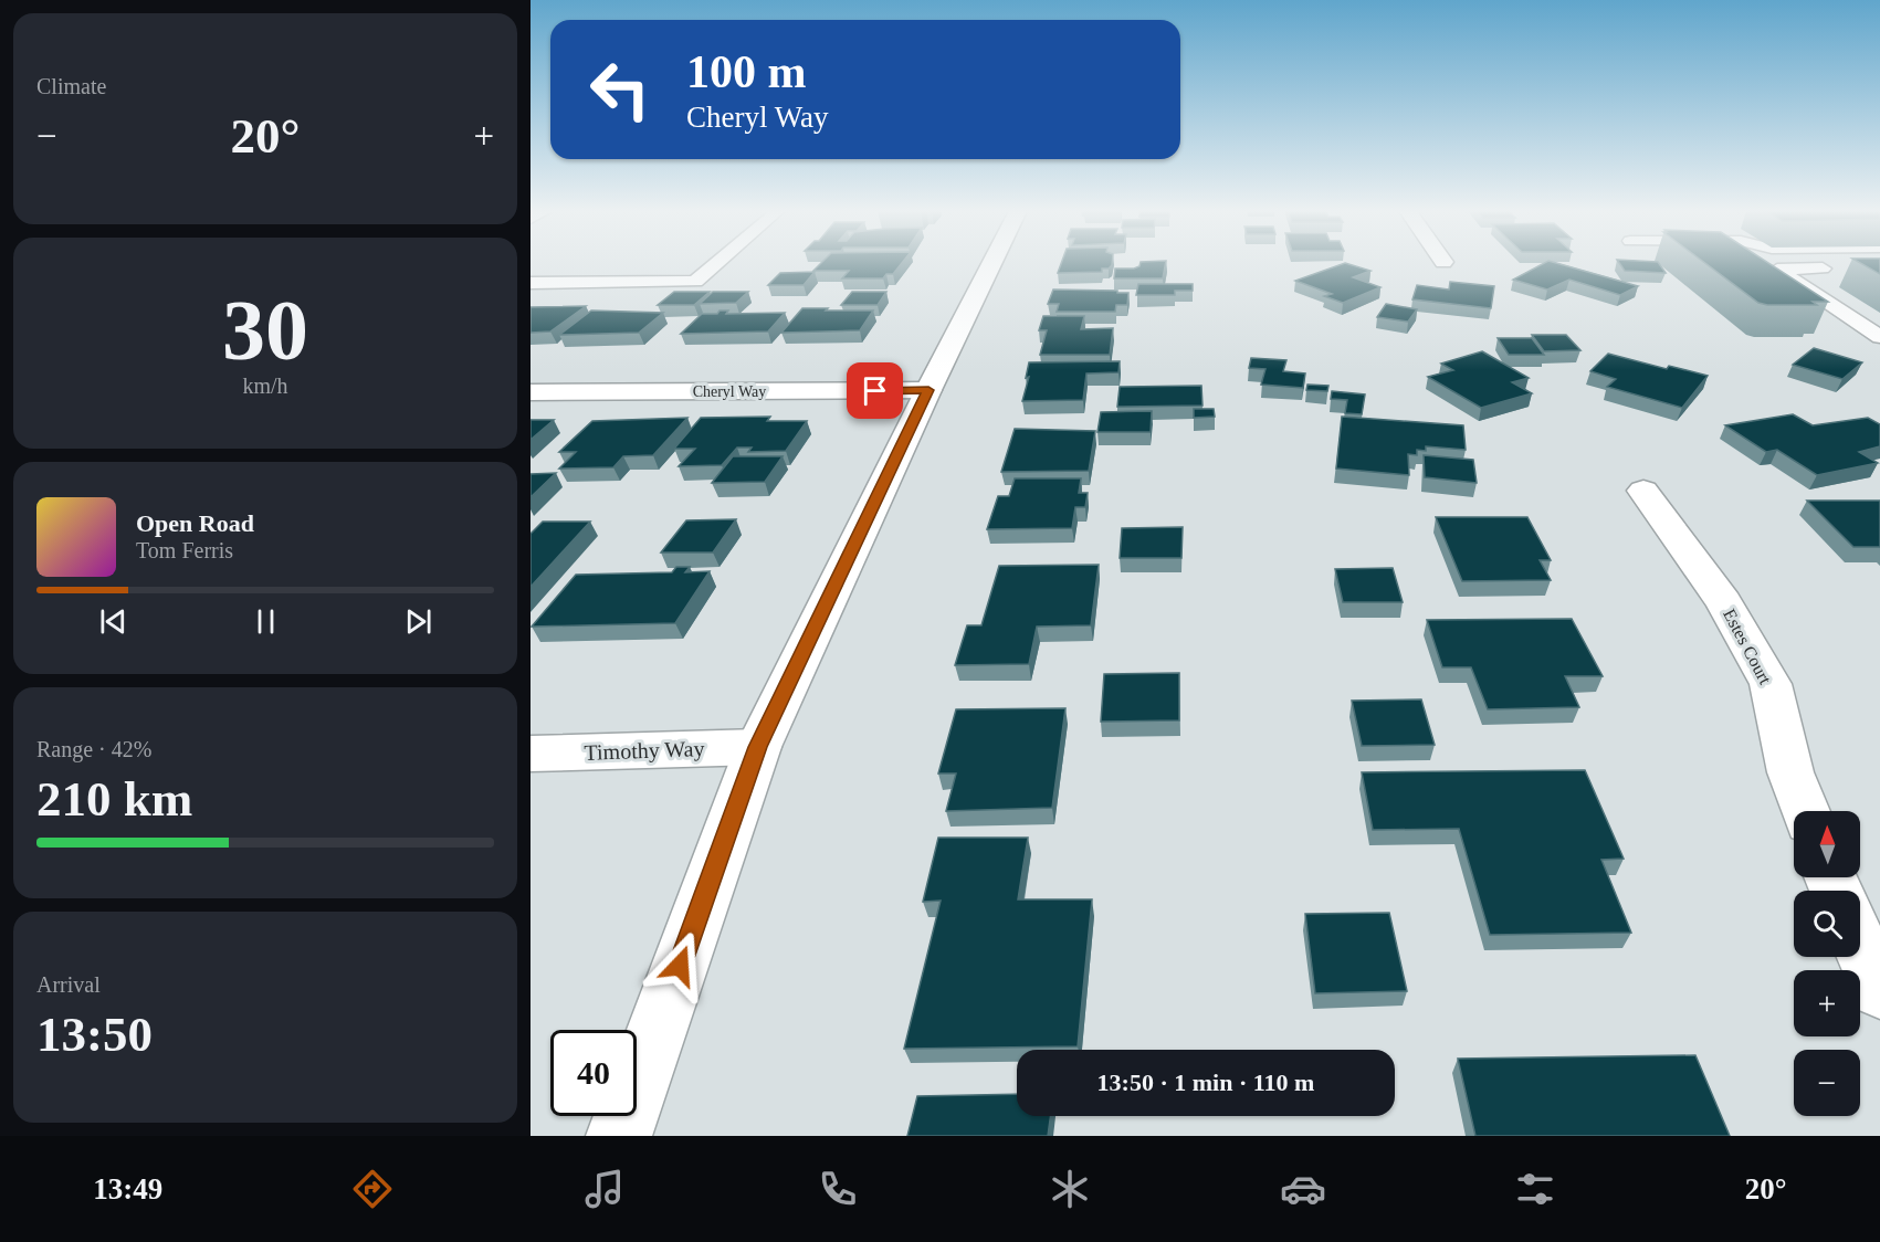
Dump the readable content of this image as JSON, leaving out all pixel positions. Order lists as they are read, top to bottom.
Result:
{
  "streets": {
    "street": ["Cheryl Way", "Estes Court", "Timothy Way"]
  },
  "north": "top",
  "page": {
    "tile": [
      "Climate",
      ["30", "km/h"],
      ["Range · 42%", "210 km"],
      ["Arrival", "13:50"]
    ],
    "turn": ["100 m", "Cheryl Way"],
    "heat": ["−", "20°", "+"],
    "song": ["Open Road", "Tom Ferris"],
    "map_buttons": ["+", "−"],
    "limit": "40",
    "trip": "13:50 · 1 min · 110 m",
    "tabs": ["13:49", "20°"]
  }
}
